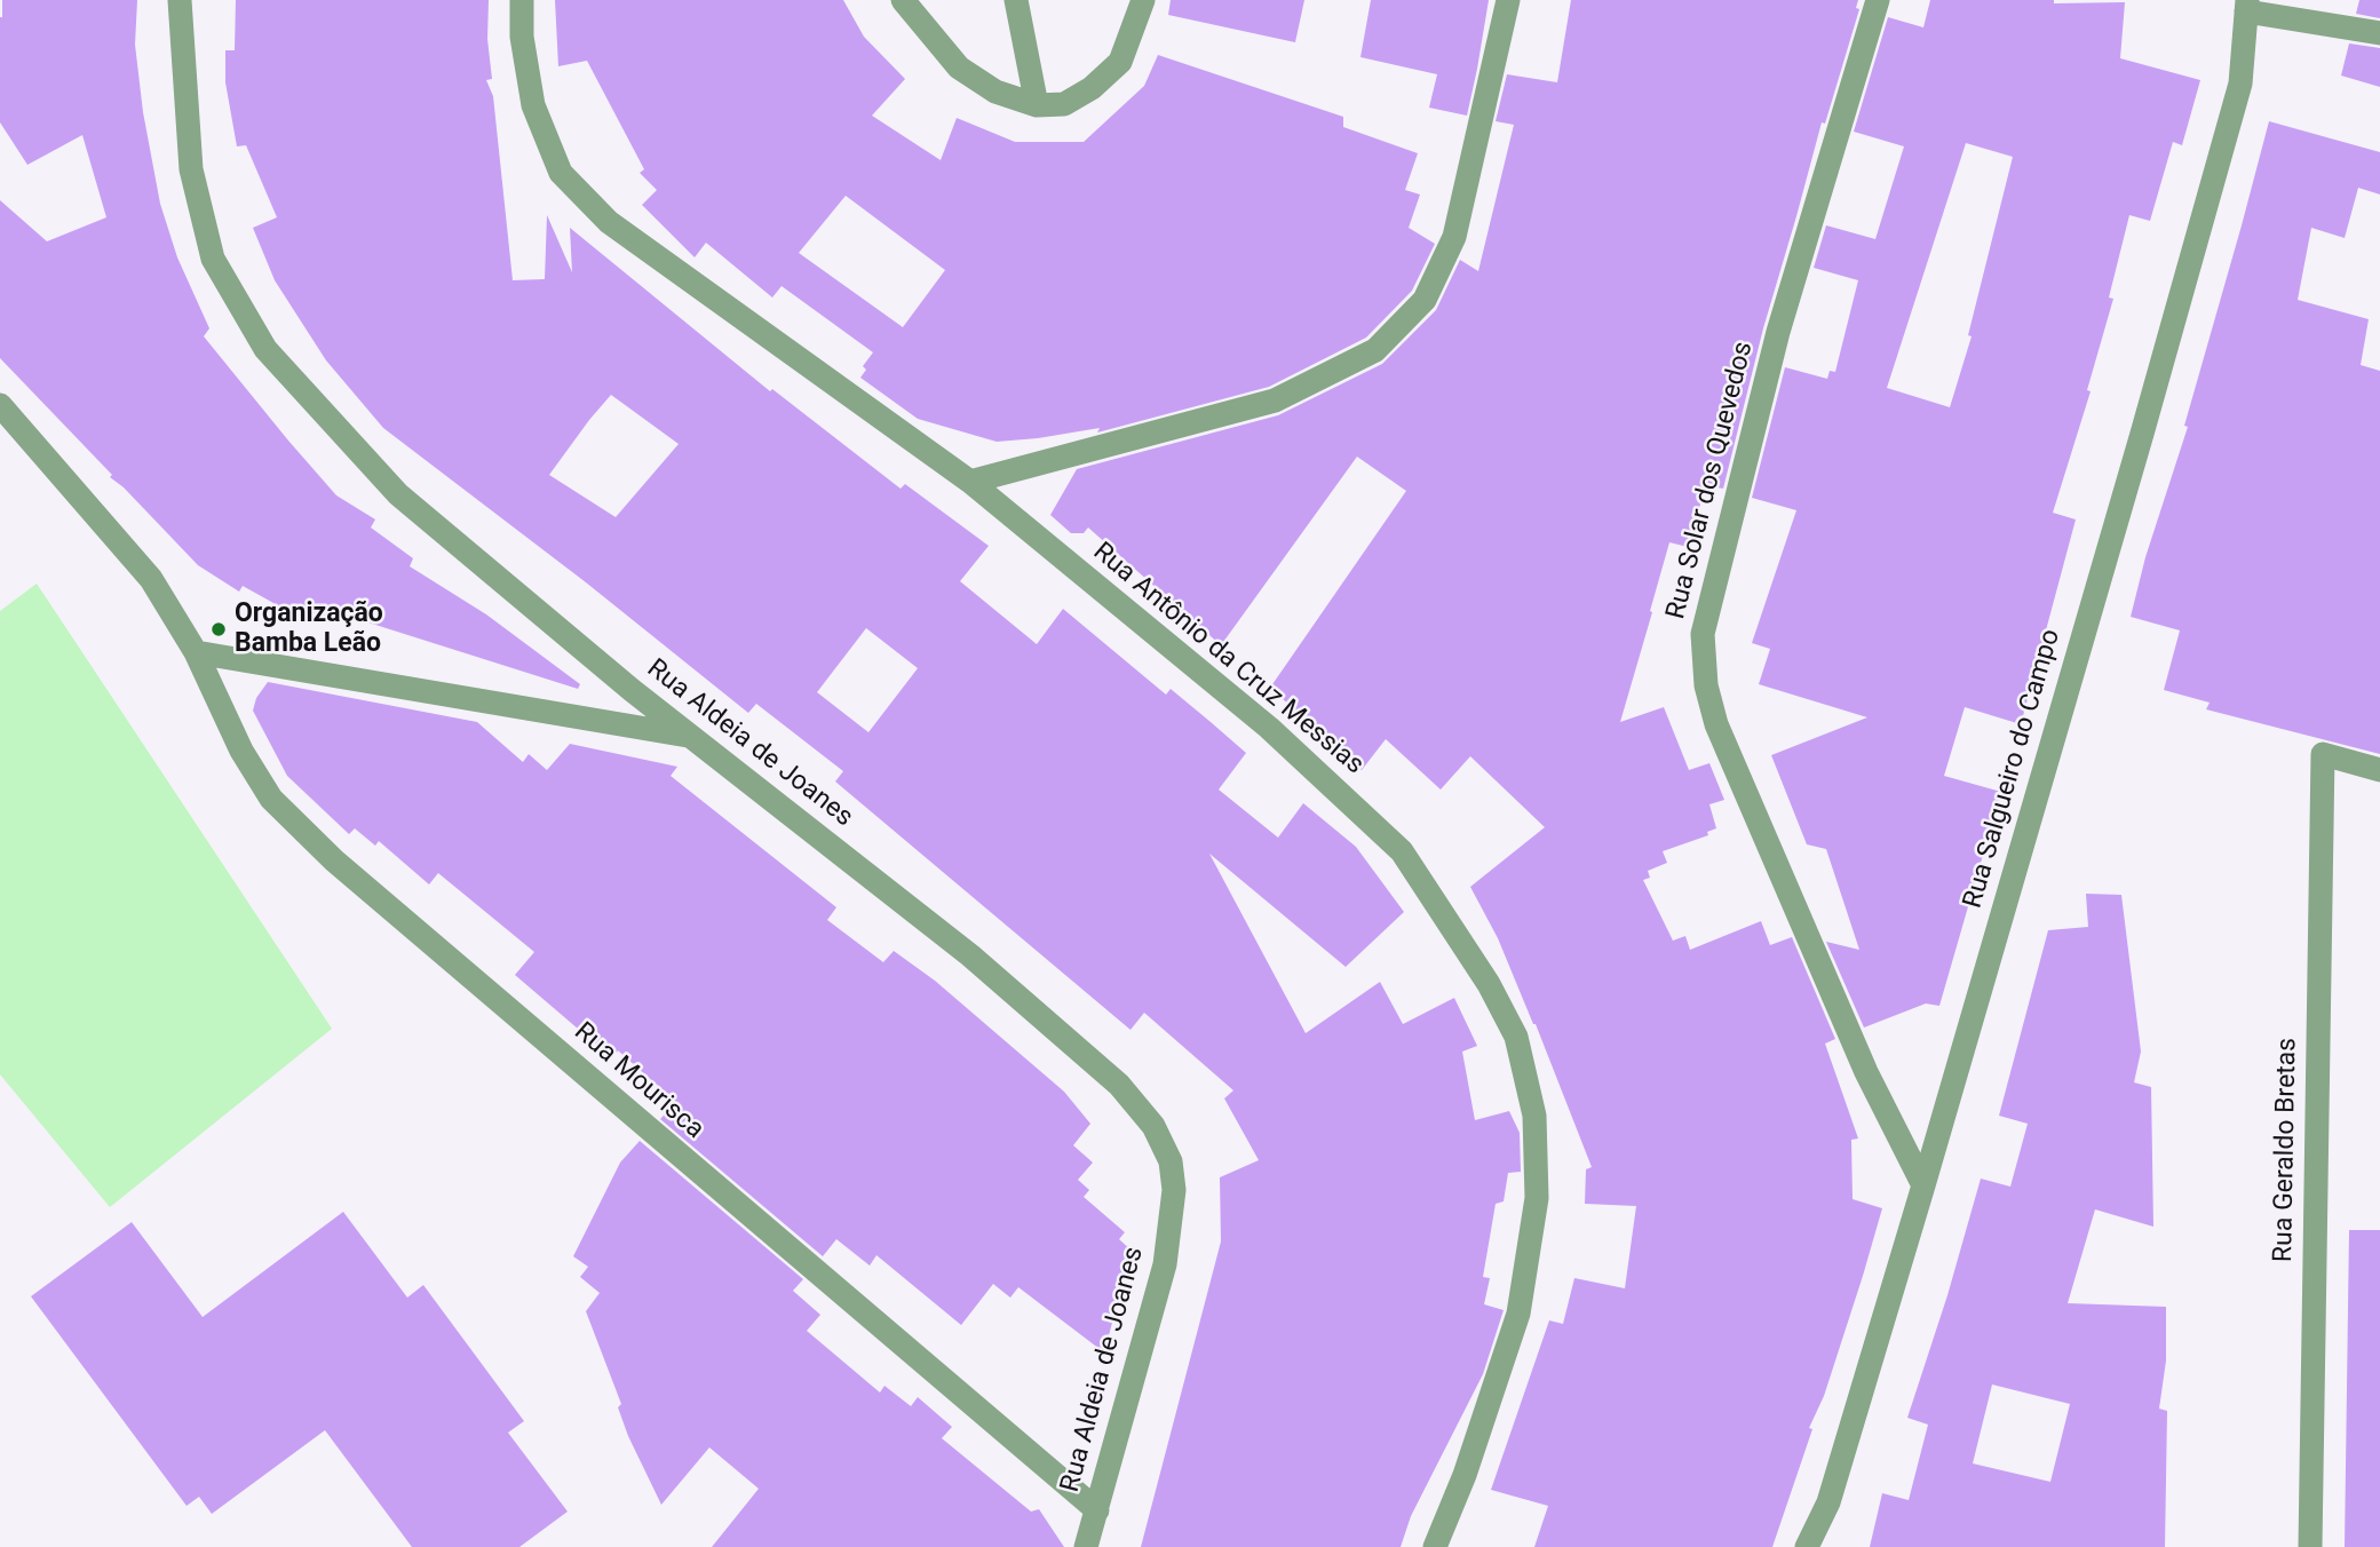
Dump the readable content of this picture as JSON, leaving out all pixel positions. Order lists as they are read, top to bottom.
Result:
{
  "streets": {
    "street": [
      "Rua Solar dos Quevedos",
      "Rua Antônio da Cruz Messias",
      "Rua Aldeia de Joanes",
      "Rua Salgueiro do Campo",
      "Rua Mourisca",
      "Rua Geraldo Bretas"
    ]
  },
  "crossings": [
    ["Rua Solar dos Quevedos", "Rua Salgueiro do Campo"],
    ["Rua Aldeia de Joanes", "Rua Mourisca"]
  ],
  "places": ["Organização Bamba Leão"]
}
